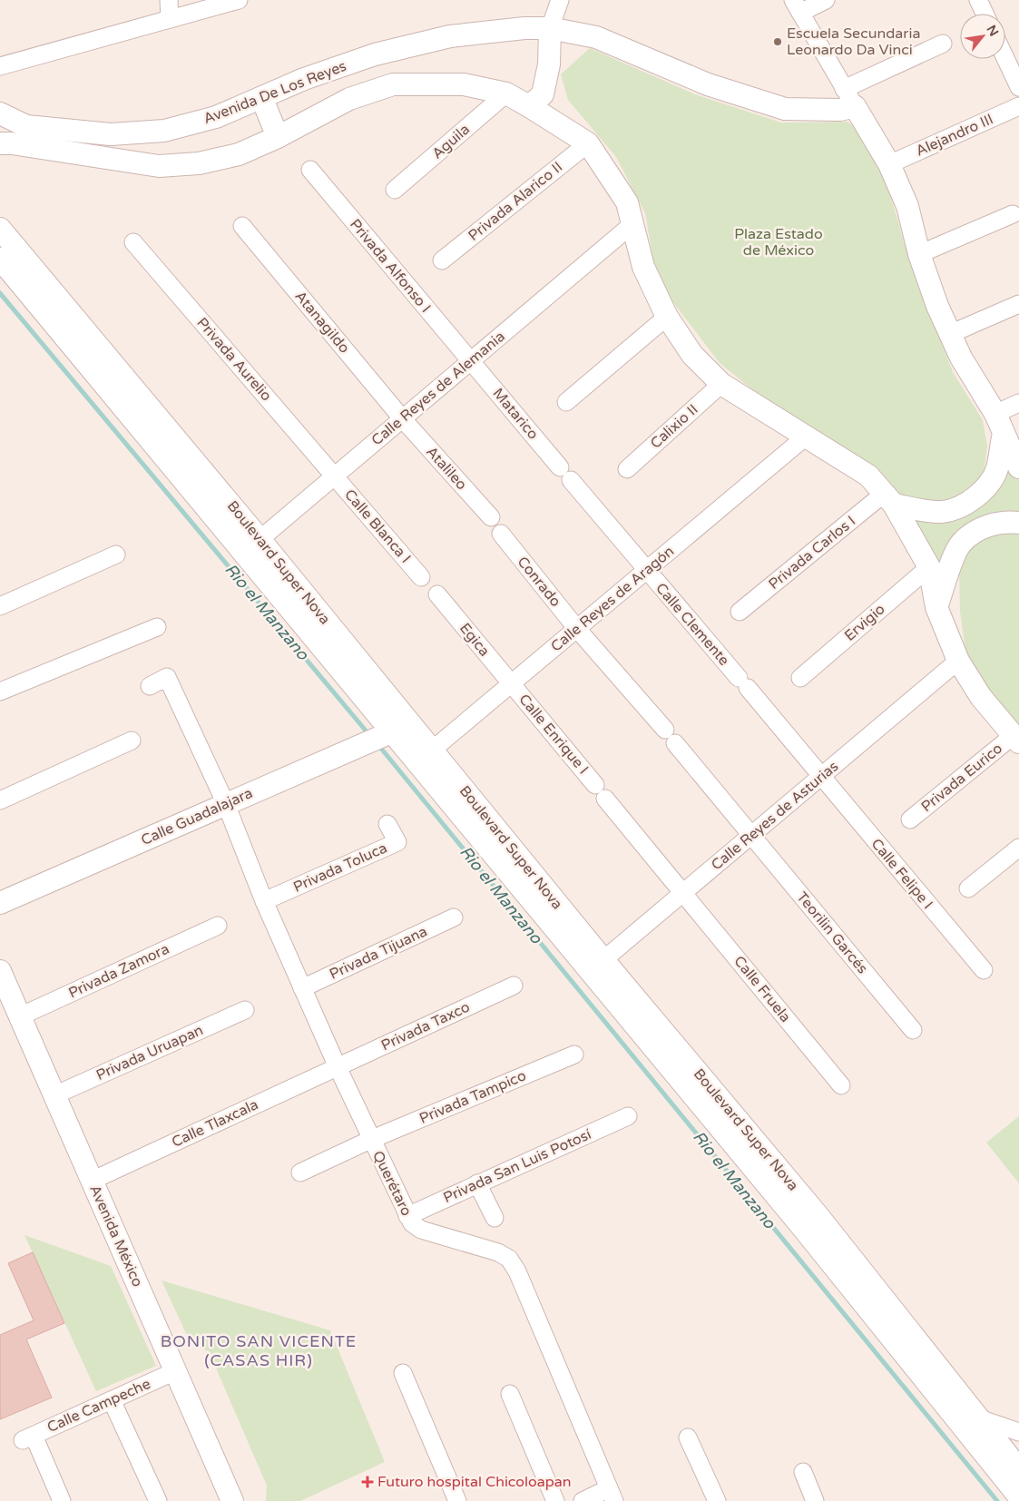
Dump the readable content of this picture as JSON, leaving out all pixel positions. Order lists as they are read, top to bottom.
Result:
{
  "streets": {
    "street": [
      "Avenida De Los Reyes",
      "Alejandro III",
      "Aguila",
      "Privada Alarico II",
      "Privada Alfonso I",
      "Atanagildo",
      "Privada Aurelio",
      "Calle Reyes de Alemania",
      "Matarico",
      "Calixio II",
      "Atalileo",
      "Calle Blanca I",
      "Privada Carlos I",
      "Boulevard Super Nova",
      "Conrado",
      "Calle Reyes de Aragón",
      "Ervigio",
      "Calle Clemente",
      "Egica",
      "Calle Enrique I",
      "Privada Eurico",
      "Calle Reyes de Asturias",
      "Calle Guadalajara",
      "Privada Toluca",
      "Calle Felipe I",
      "Teorilin Garcés",
      "Privada Tijuana",
      "Privada Zamora",
      "Calle Fruela",
      "Privada Taxco",
      "Privada Uruapan",
      "Privada Tampico",
      "Calle Tlaxcala",
      "Privada San Luis Potosí",
      "Querétaro",
      "Avenida México",
      "Calle Campeche"
    ]
  },
  "crossings": [
    ["Privada Alfonso I", "Calle Reyes de Alemania"],
    ["Privada Alfonso I", "Matarico"],
    ["Atanagildo", "Calle Reyes de Alemania"],
    ["Atanagildo", "Atalileo"],
    ["Privada Aurelio", "Calle Reyes de Alemania"],
    ["Privada Aurelio", "Calle Blanca I"],
    ["Calle Reyes de Alemania", "Matarico"],
    ["Calle Reyes de Alemania", "Atalileo"],
    ["Calle Reyes de Alemania", "Calle Blanca I"],
    ["Calle Reyes de Alemania", "Boulevard Super Nova"],
    ["Matarico", "Calle Reyes de Aragón"],
    ["Matarico", "Calle Clemente"],
    ["Boulevard Super Nova", "Calle Reyes de Aragón"],
    ["Boulevard Super Nova", "Calle Reyes de Asturias"],
    ["Boulevard Super Nova", "Calle Guadalajara"],
    ["Conrado", "Calle Reyes de Aragón"],
    ["Conrado", "Teorilin Garcés"],
    ["Calle Reyes de Aragón", "Calle Clemente"],
    ["Calle Reyes de Aragón", "Egica"],
    ["Calle Reyes de Aragón", "Calle Enrique I"],
    ["Calle Clemente", "Calle Reyes de Asturias"],
    ["Calle Clemente", "Calle Felipe I"],
    ["Egica", "Calle Enrique I"],
    ["Calle Reyes de Asturias", "Calle Felipe I"],
    ["Calle Reyes de Asturias", "Teorilin Garcés"],
    ["Calle Reyes de Asturias", "Calle Fruela"],
    ["Calle Guadalajara", "Querétaro"],
    ["Privada Toluca", "Querétaro"],
    ["Privada Tijuana", "Querétaro"],
    ["Privada Zamora", "Avenida México"],
    ["Privada Taxco", "Calle Tlaxcala"],
    ["Privada Taxco", "Querétaro"],
    ["Privada Uruapan", "Avenida México"],
    ["Privada Tampico", "Querétaro"],
    ["Calle Tlaxcala", "Querétaro"],
    ["Calle Tlaxcala", "Avenida México"],
    ["Privada San Luis Potosí", "Querétaro"],
    ["Avenida México", "Calle Campeche"]
  ],
  "districts": ["BONITO SAN VICENTE (CASAS HIR)"],
  "water": ["Rio el Manzano"],
  "parks": ["Plaza Estado de México"],
  "places": {
    "other": ["Escuela Secundaria Leonardo Da Vinci"],
    "health": ["Futuro hospital Chicoloapan"]
  },
  "north": "top right"
}
